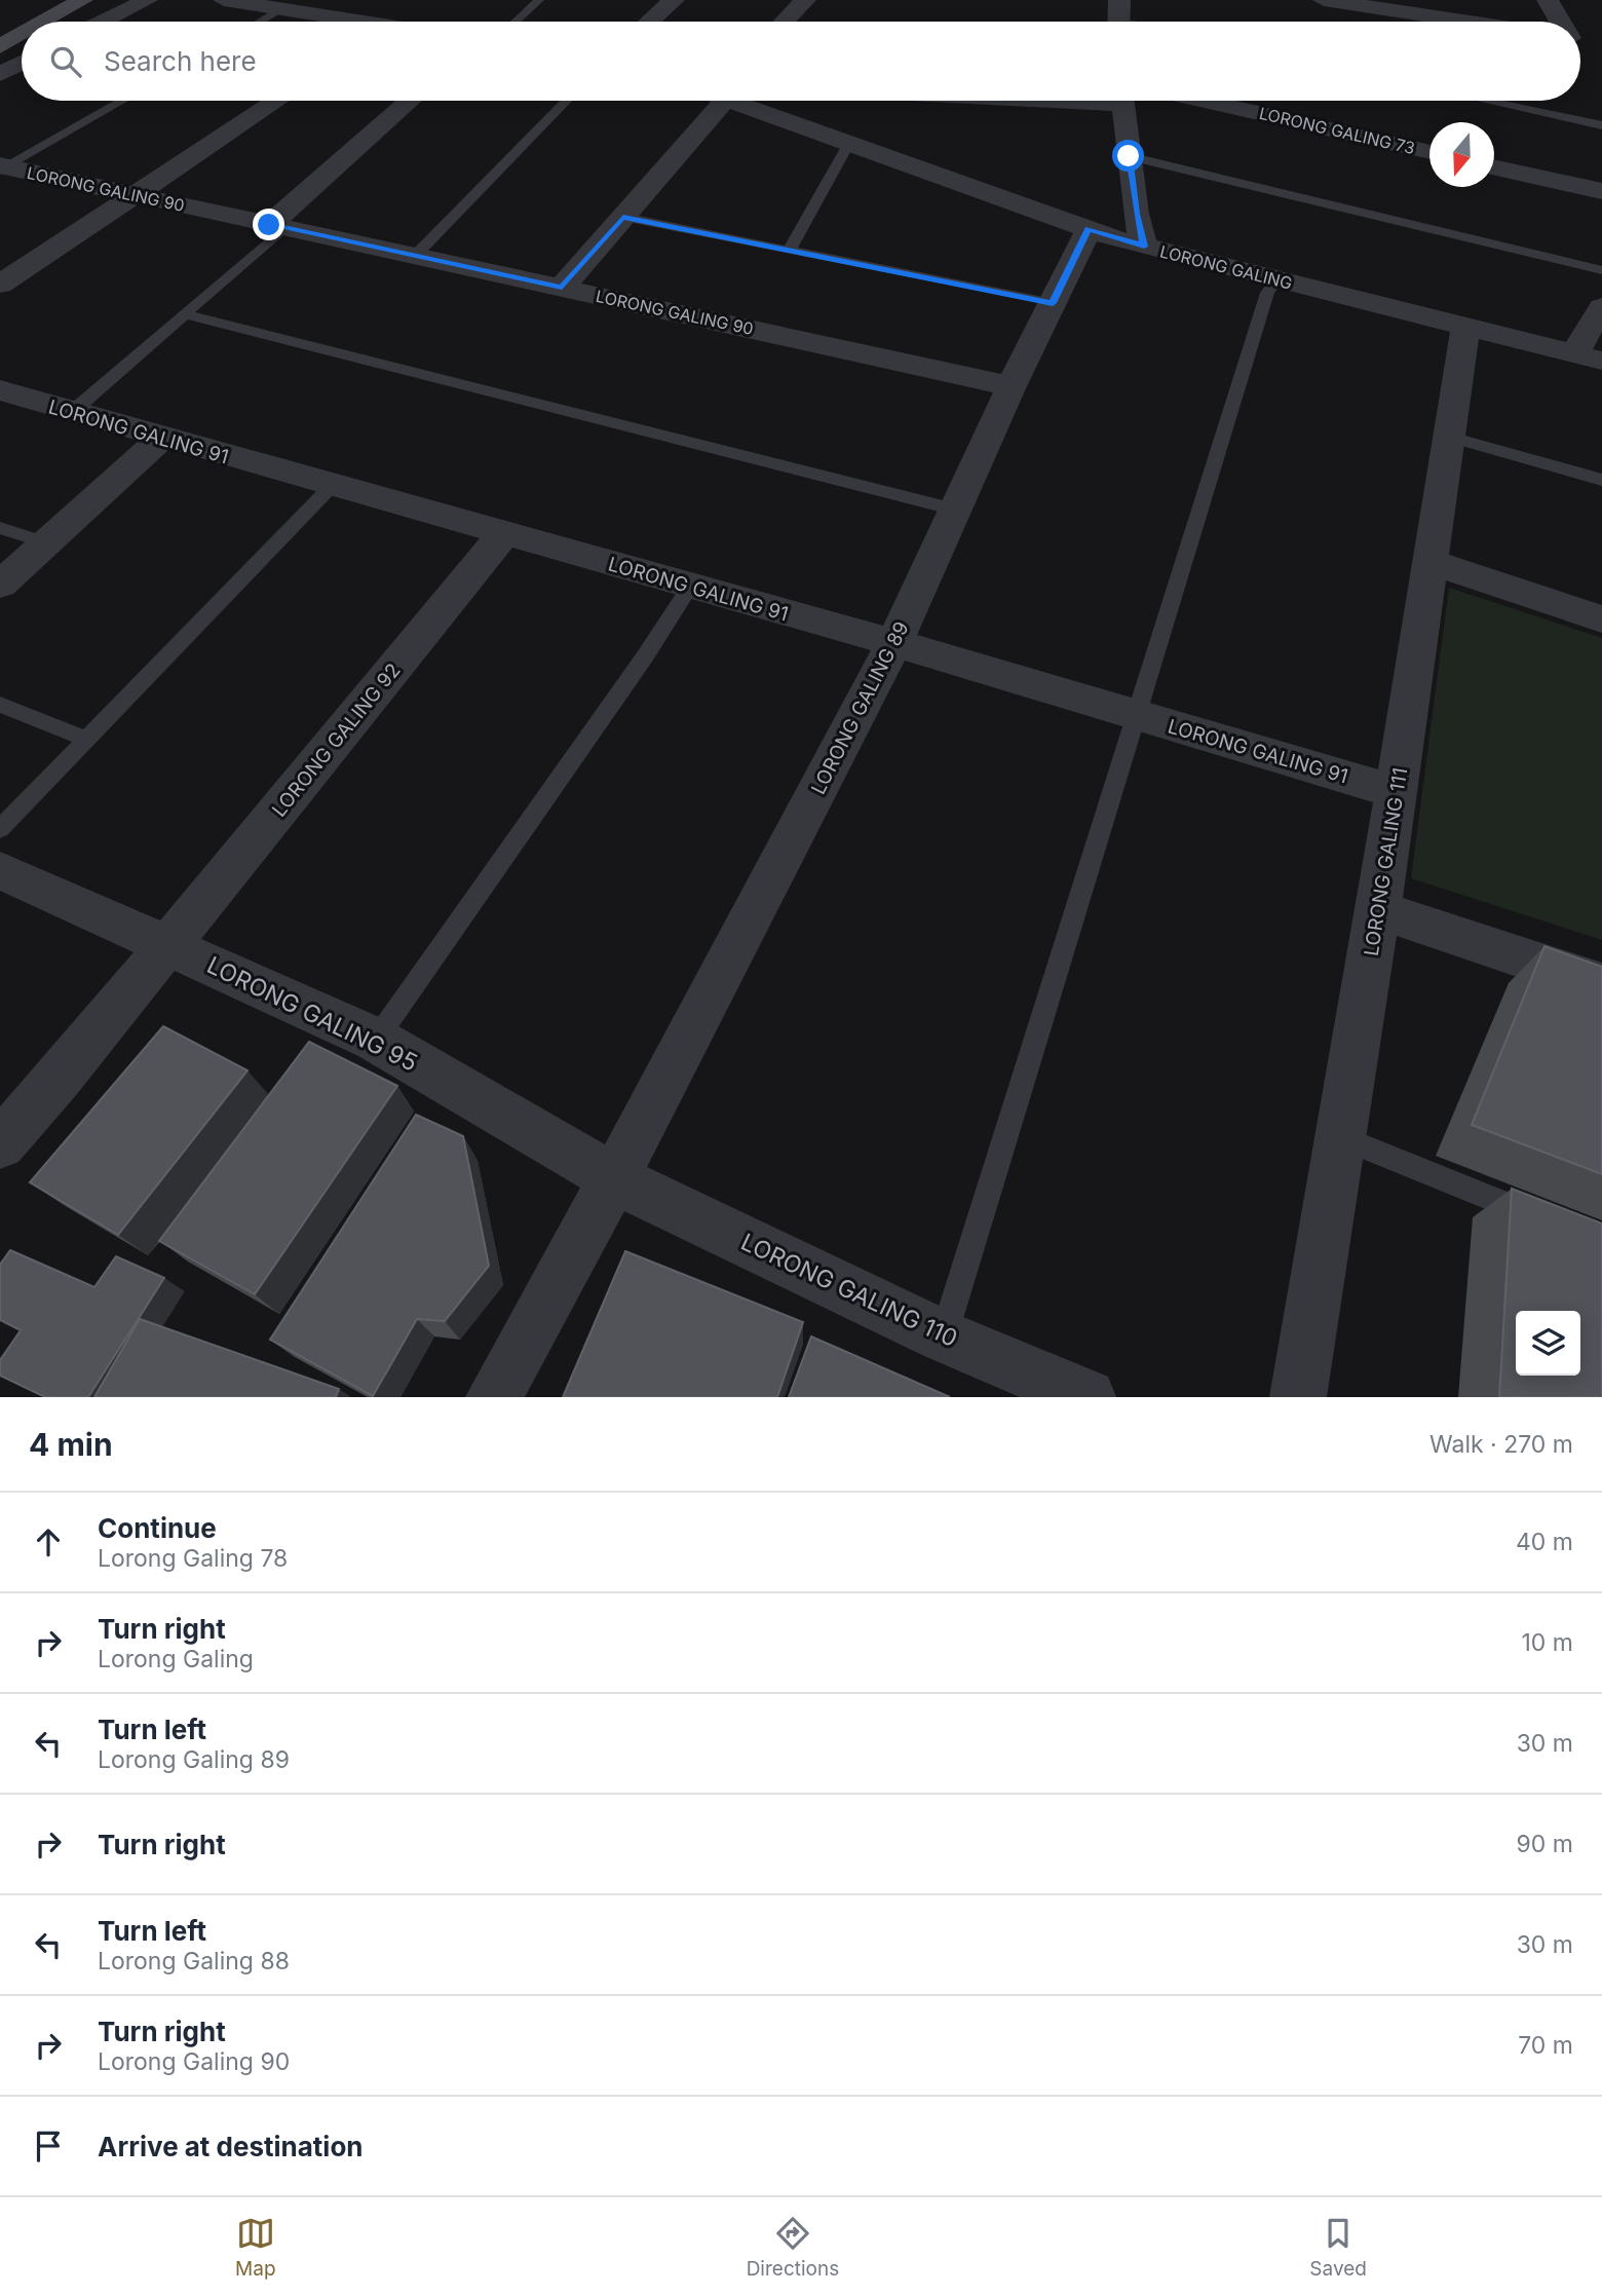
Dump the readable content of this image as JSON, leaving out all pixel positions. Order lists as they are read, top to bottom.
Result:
{
  "streets": {
    "street": [
      "LORONG GALING 73",
      "LORONG GALING 90",
      "LORONG GALING",
      "LORONG GALING 91",
      "LORONG GALING 89",
      "LORONG GALING 92",
      "LORONG GALING 111",
      "LORONG GALING 95",
      "LORONG GALING 110"
    ]
  },
  "crossings": [
    ["LORONG GALING 90", "LORONG GALING 89"],
    ["LORONG GALING", "LORONG GALING 89"],
    ["LORONG GALING", "LORONG GALING 111"],
    ["LORONG GALING 91", "LORONG GALING 89"],
    ["LORONG GALING 91", "LORONG GALING 92"],
    ["LORONG GALING 91", "LORONG GALING 111"],
    ["LORONG GALING 89", "LORONG GALING 95"],
    ["LORONG GALING 89", "LORONG GALING 110"],
    ["LORONG GALING 92", "LORONG GALING 95"],
    ["LORONG GALING 95", "LORONG GALING 110"]
  ],
  "north": "bottom",
  "page": {
    "search": "Search here",
    "heading": ["4 min", "Walk · 270 m"],
    "list": [
      ["Continue", "Lorong Galing 78", "40 m"],
      ["Turn right", "Lorong Galing", "10 m"],
      ["Turn left", "Lorong Galing 89", "30 m"],
      ["Turn right", "90 m"],
      ["Turn left", "Lorong Galing 88", "30 m"],
      ["Turn right", "Lorong Galing 90", "70 m"],
      "Arrive at destination"
    ],
    "nav": ["Map", "Directions", "Saved"]
  }
}
